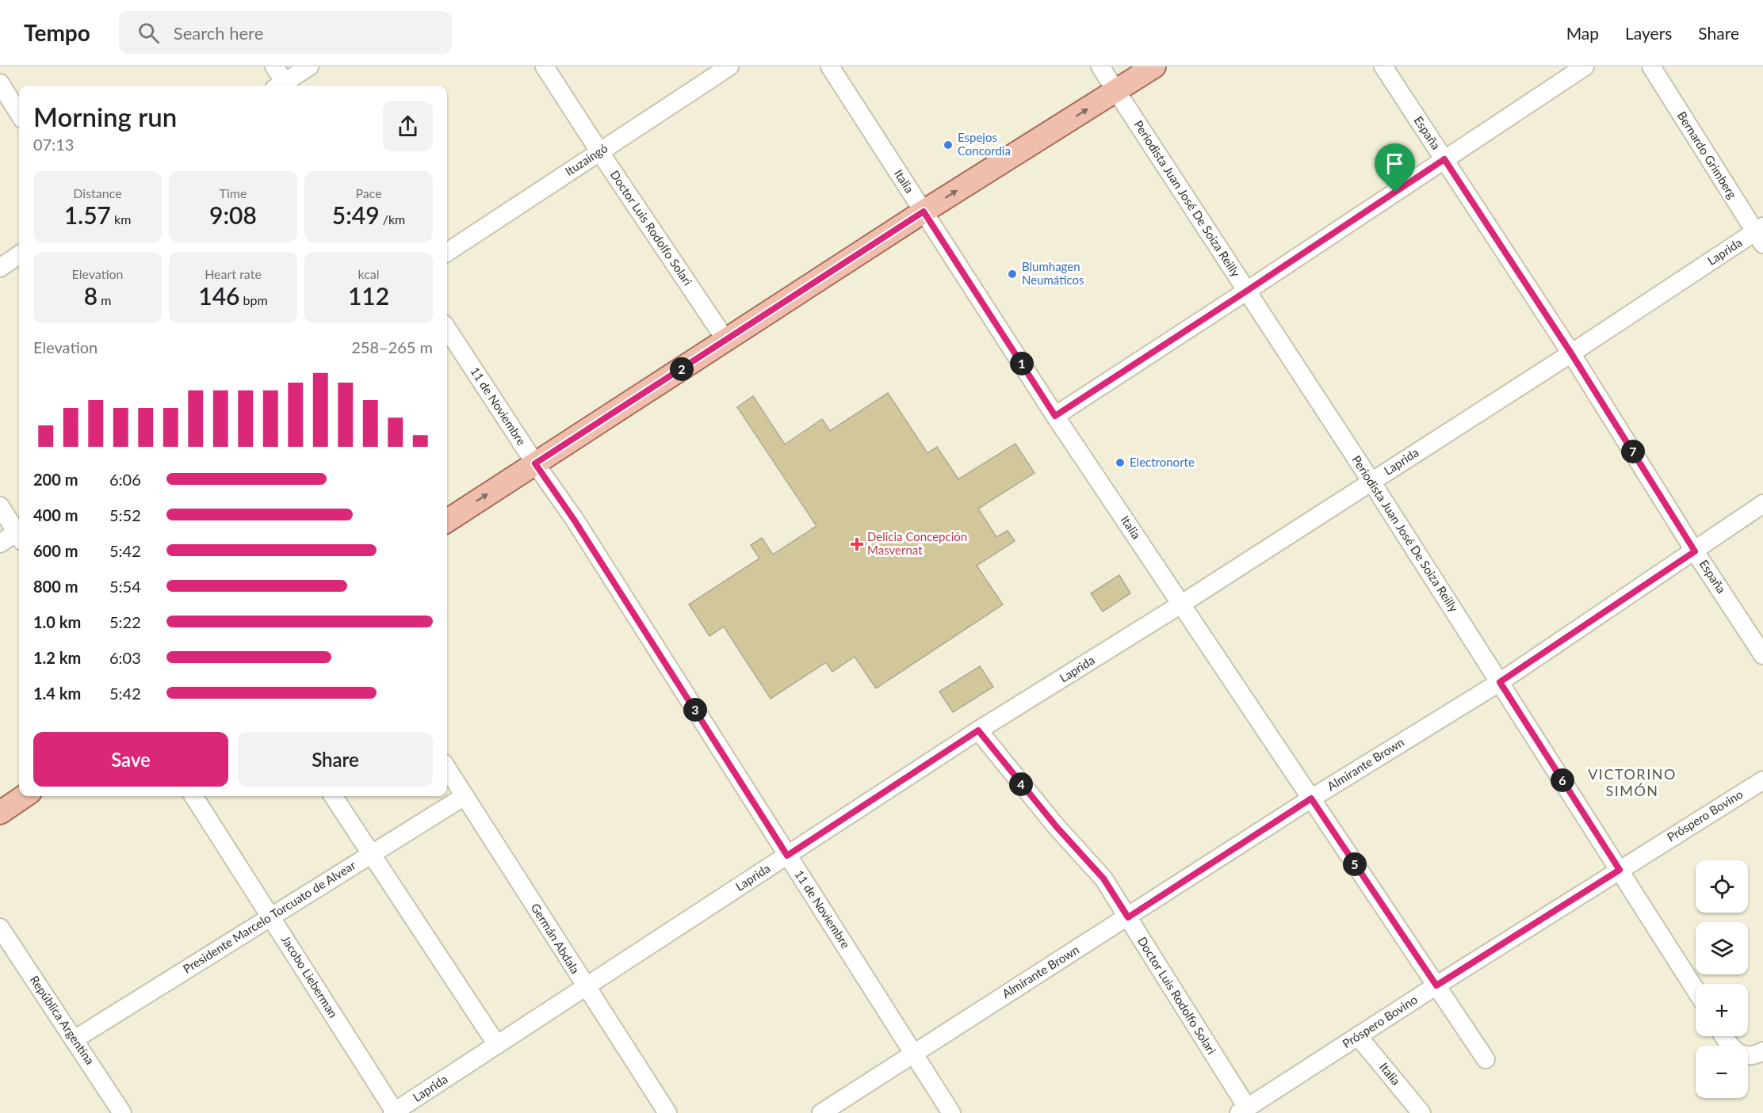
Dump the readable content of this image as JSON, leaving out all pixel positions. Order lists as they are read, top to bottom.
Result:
{
  "streets": {
    "street": [
      "España",
      "Bernardo Grimberg",
      "Ituzaingó",
      "Italia",
      "Periodista Juan José De Soiza Reilly",
      "Doctor Luis Rodolfo Solari",
      "Laprida",
      "11 de Noviembre",
      "Almirante Brown",
      "Próspero Bovino",
      "Presidente Marcelo Torcuato de Alvear",
      "Germán Abdala",
      "Jacobo Lieberman",
      "República Argentina"
    ]
  },
  "crossings": [
    ["España", "Laprida"],
    ["España", "Almirante Brown"],
    ["Bernardo Grimberg", "Laprida"],
    ["Ituzaingó", "Doctor Luis Rodolfo Solari"],
    ["Italia", "Laprida"],
    ["Italia", "Almirante Brown"],
    ["Italia", "Próspero Bovino"],
    ["Periodista Juan José De Soiza Reilly", "Laprida"],
    ["Periodista Juan José De Soiza Reilly", "Almirante Brown"],
    ["Periodista Juan José De Soiza Reilly", "Próspero Bovino"],
    ["Doctor Luis Rodolfo Solari", "Laprida"],
    ["Doctor Luis Rodolfo Solari", "Almirante Brown"],
    ["Doctor Luis Rodolfo Solari", "Próspero Bovino"],
    ["Laprida", "11 de Noviembre"],
    ["Laprida", "Germán Abdala"],
    ["Laprida", "Jacobo Lieberman"],
    ["11 de Noviembre", "Almirante Brown"],
    ["Presidente Marcelo Torcuato de Alvear", "Germán Abdala"],
    ["Presidente Marcelo Torcuato de Alvear", "Jacobo Lieberman"],
    ["Presidente Marcelo Torcuato de Alvear", "República Argentina"]
  ],
  "districts": ["VICTORINO SIMÓN"],
  "places": {
    "other": ["Espejos Concordia", "Blumhagen Neumáticos", "Electronorte"],
    "health": ["Delicia Concepción Masvernat"]
  },
  "page": {
    "header": "Tempo",
    "search": "Search here",
    "nav": ["Map", "Layers", "Share"],
    "heading": ["Morning run", "07:13"],
    "stats": [
      ["Distance", "1.57 km"],
      ["Time", "9:08"],
      ["Pace", "5:49 /km"],
      ["Elevation", "8 m"],
      ["Heart rate", "146 bpm"],
      ["kcal", "112"]
    ],
    "chart": ["Elevation", "258–265 m"],
    "pins": [
      "1",
      "2",
      "7",
      "3",
      "6",
      "4",
      "5"
    ],
    "list": [
      {
        "name": "200 m",
        "note": "6:06"
      },
      {
        "name": "400 m",
        "note": "5:52"
      },
      {
        "name": "600 m",
        "note": "5:42"
      },
      {
        "name": "800 m",
        "note": "5:54"
      },
      {
        "name": "1.0 km",
        "note": "5:22"
      },
      {
        "name": "1.2 km",
        "note": "6:03"
      },
      {
        "name": "1.4 km",
        "note": "5:42"
      }
    ],
    "buttons": ["Save", "Share"],
    "map_buttons": ["+", "−"]
  }
}
